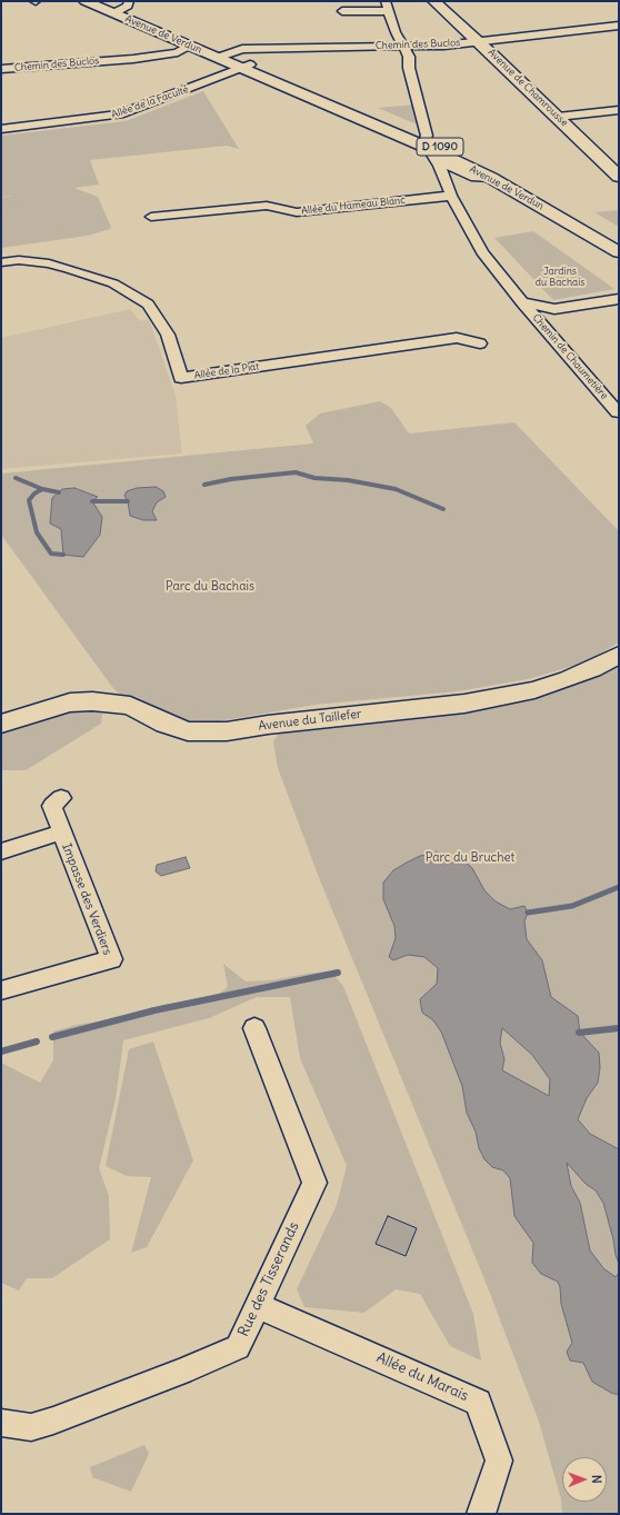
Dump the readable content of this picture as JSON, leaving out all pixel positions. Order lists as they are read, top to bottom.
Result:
{
  "streets": {
    "main road": [
      "Avenue de Verdun",
      "Avenue de Chamrousse",
      "D 1090",
      "Avenue du Taillefer"
    ],
    "street": [
      "Chemin des Buclos",
      "Allée de la Faculté",
      "Allée du Hameau Blanc",
      "Chemin de Chaumetière",
      "Allée de la Piat",
      "Impasse des Verdiers",
      "Rue des Tisserands",
      "Allée du Marais"
    ]
  },
  "crossings": [
    ["Avenue de Verdun", "Chemin des Buclos"],
    ["Avenue de Verdun", "Allée de la Faculté"],
    ["Avenue de Verdun", "Chemin de Chaumetière"],
    ["Chemin des Buclos", "Avenue de Chamrousse"],
    ["Chemin des Buclos", "Chemin de Chaumetière"],
    ["Allée du Hameau Blanc", "Chemin de Chaumetière"],
    ["Rue des Tisserands", "Allée du Marais"]
  ],
  "parks": ["Jardins du Bachais", "Parc du Bachais", "Parc du Bruchet"],
  "north": "right"
}
